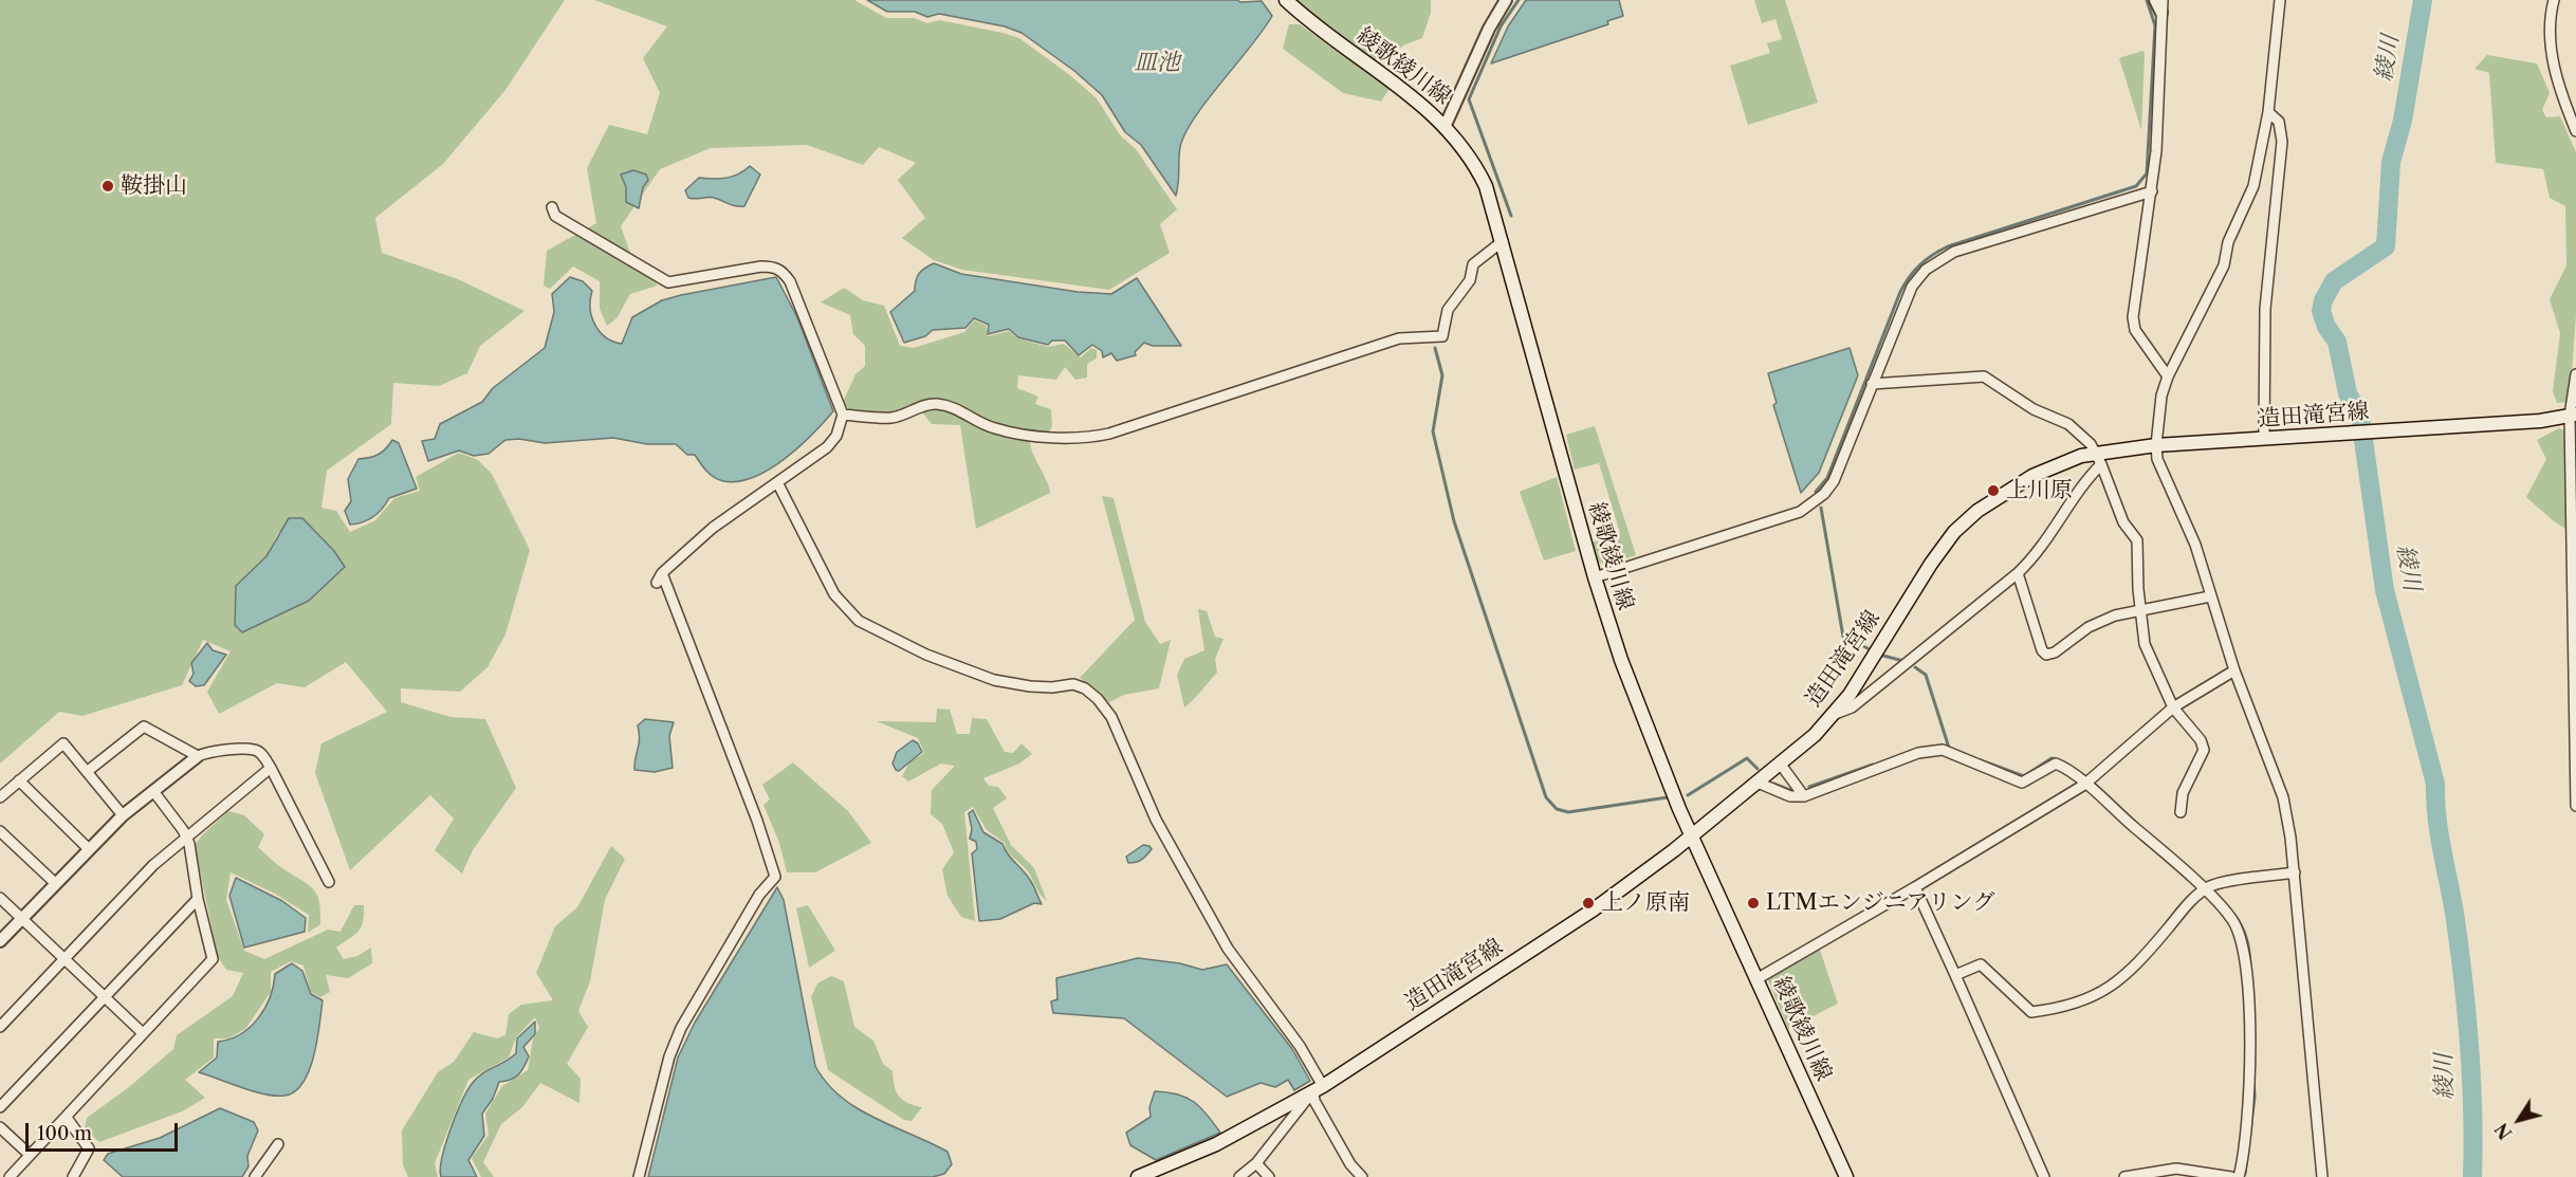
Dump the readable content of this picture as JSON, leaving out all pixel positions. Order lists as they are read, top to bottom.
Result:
{
  "streets": {
    "main road": ["綾歌綾川線", "造田滝宮線"]
  },
  "crossings": [
    ["綾歌綾川線", "造田滝宮線"]
  ],
  "water": ["綾川", "皿池"],
  "places": [
    "鞍掛山",
    "上川原",
    "上ノ原南",
    "LTMエンジニアリング"
  ],
  "scale_bar": "100 m",
  "north": "bottom left"
}
